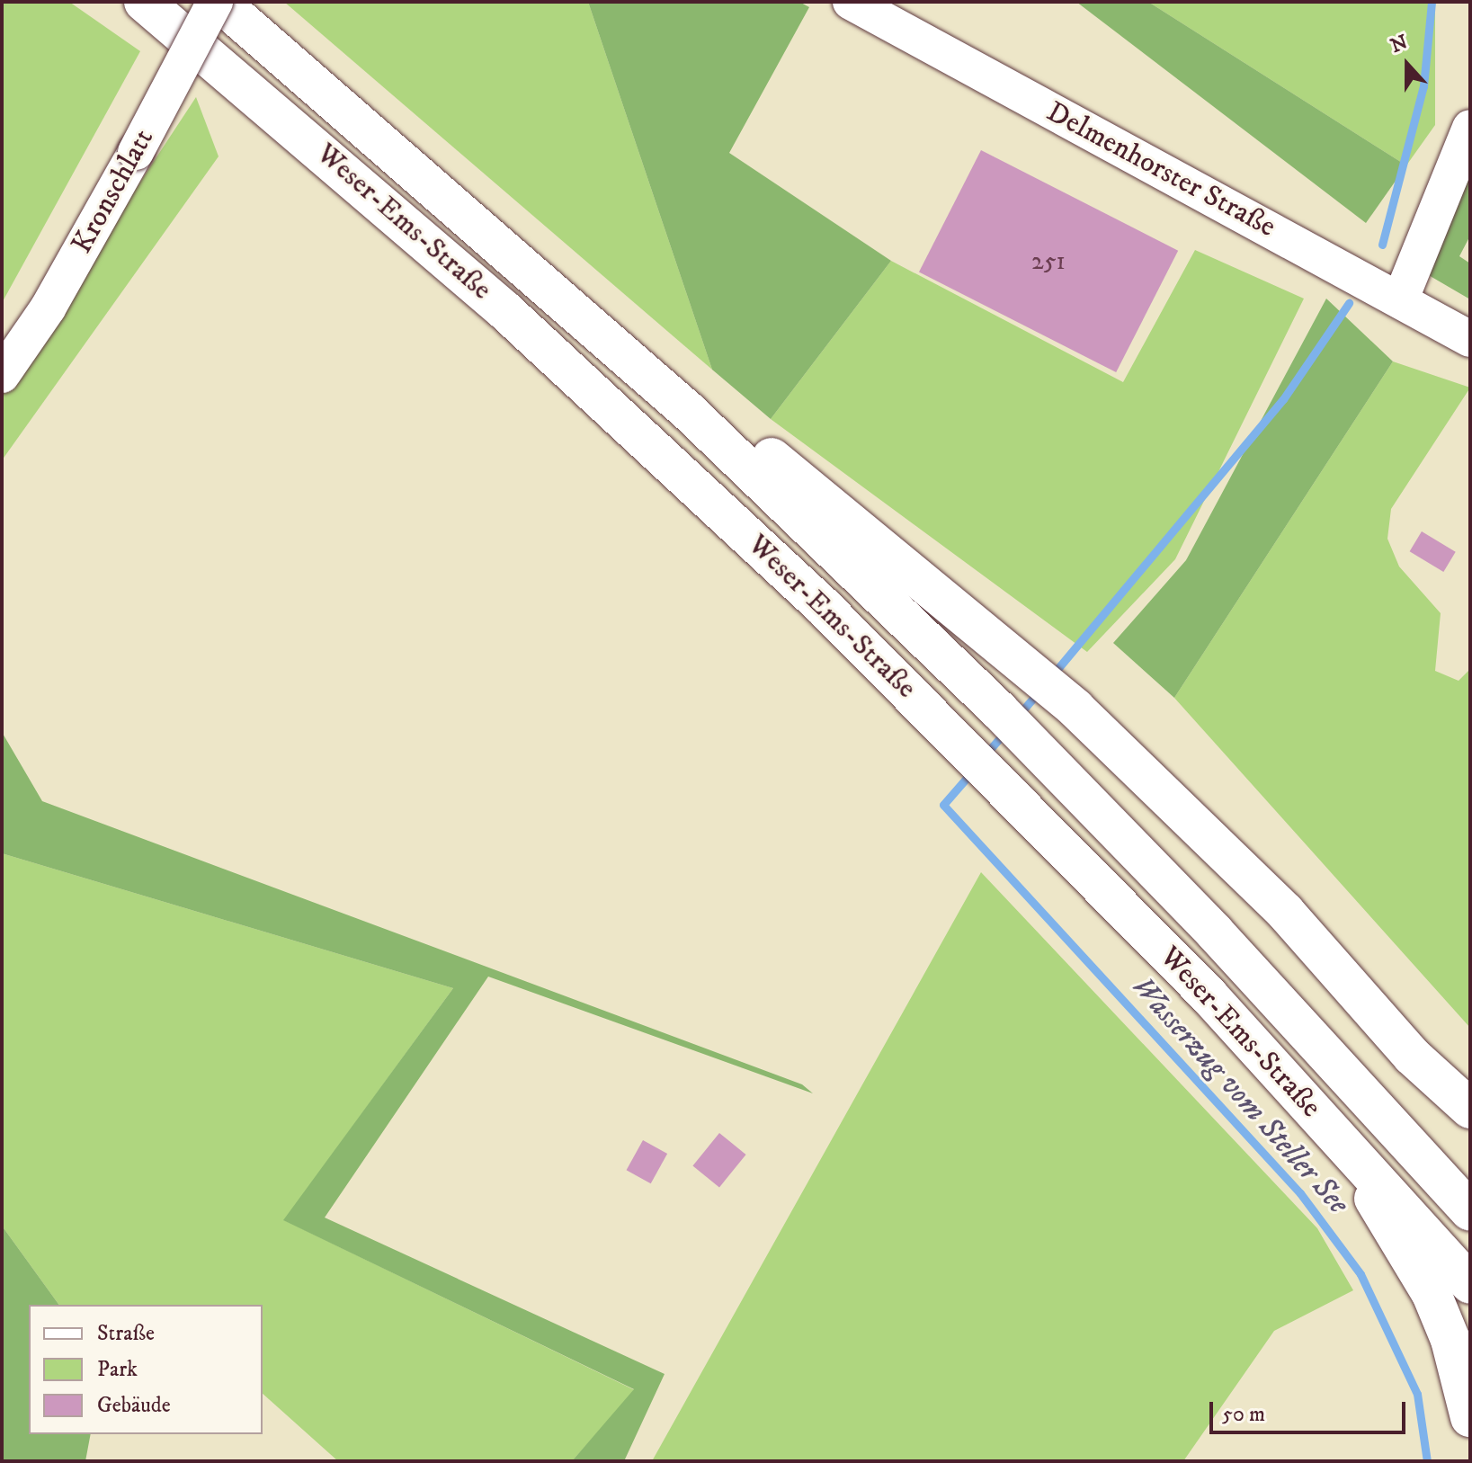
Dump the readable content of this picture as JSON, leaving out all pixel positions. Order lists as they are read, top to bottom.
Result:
{
  "streets": {
    "highway": ["Weser-Ems-Straße"],
    "street": ["Delmenhorster Straße", "Kronschlatt"]
  },
  "crossings": [
    ["Kronschlatt", "Weser-Ems-Straße"]
  ],
  "water": ["Wasserzug vom Steller See"],
  "house_numbers": ["251"],
  "legend": ["Straße", "Park", "Gebäude"],
  "scale_bar": "50 m",
  "north": "top"
}
